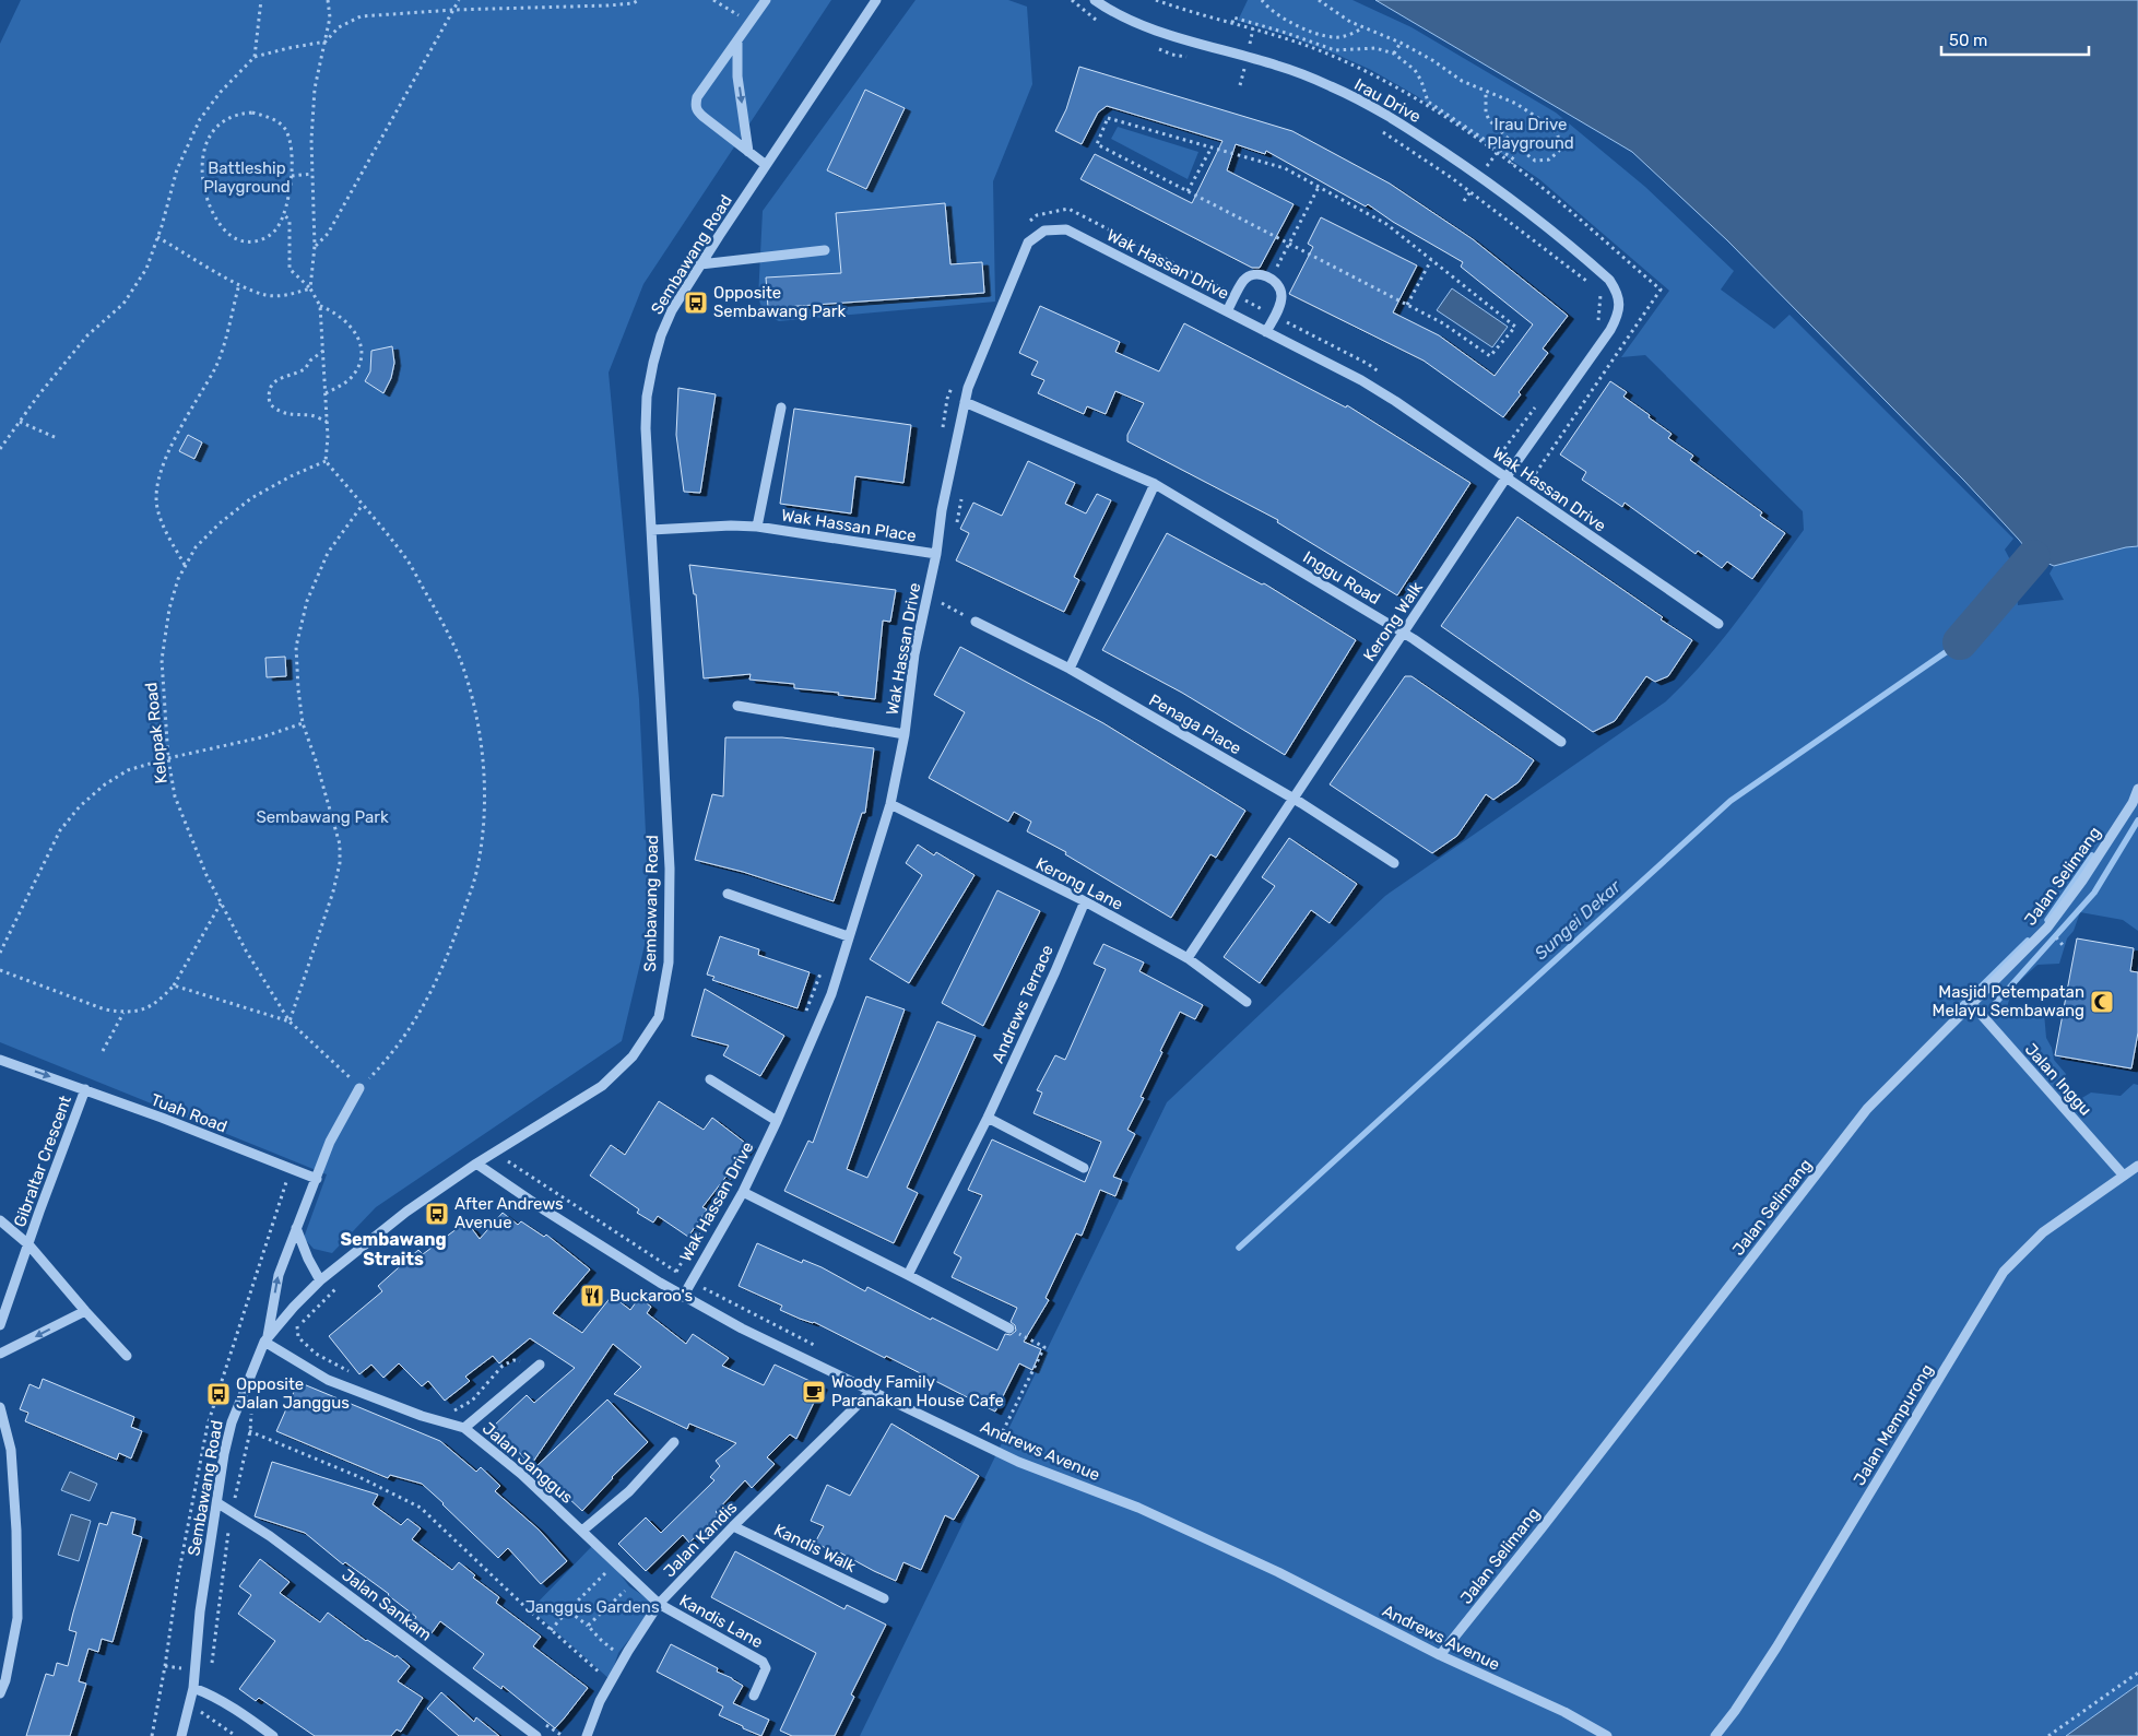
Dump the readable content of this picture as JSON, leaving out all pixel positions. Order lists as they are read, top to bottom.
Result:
{
  "streets": {
    "street": [
      "Irau Drive",
      "Sembawang Road",
      "Wak Hassan Drive",
      "Wak Hassan Place",
      "Inggu Road",
      "Kerong Walk",
      "Penaga Place",
      "Jalan Selimang",
      "Kerong Lane",
      "Andrews Terrace",
      "Jalan Inggu",
      "Tuah Road",
      "Gibraltar Crescent",
      "Jalan Mempurong",
      "Andrews Avenue",
      "Jalan Janggus",
      "Jalan Kandis",
      "Kandis Walk",
      "Jalan Sankam",
      "Kandis Lane"
    ],
    "path": ["Kelopak Road"]
  },
  "crossings": [
    ["Irau Drive", "Kerong Walk"],
    ["Sembawang Road", "Wak Hassan Place"],
    ["Sembawang Road", "Andrews Avenue"],
    ["Sembawang Road", "Jalan Janggus"],
    ["Sembawang Road", "Jalan Sankam"],
    ["Wak Hassan Drive", "Wak Hassan Place"],
    ["Wak Hassan Drive", "Inggu Road"],
    ["Wak Hassan Drive", "Kerong Walk"],
    ["Wak Hassan Drive", "Kerong Lane"],
    ["Wak Hassan Drive", "Andrews Avenue"],
    ["Inggu Road", "Kerong Walk"],
    ["Kerong Walk", "Penaga Place"],
    ["Kerong Walk", "Kerong Lane"],
    ["Jalan Selimang", "Jalan Inggu"],
    ["Jalan Selimang", "Andrews Avenue"],
    ["Kerong Lane", "Andrews Terrace"],
    ["Jalan Inggu", "Jalan Mempurong"],
    ["Tuah Road", "Gibraltar Crescent"],
    ["Andrews Avenue", "Jalan Kandis"],
    ["Jalan Janggus", "Jalan Kandis"],
    ["Jalan Janggus", "Kandis Lane"],
    ["Jalan Kandis", "Kandis Walk"],
    ["Jalan Kandis", "Kandis Lane"]
  ],
  "districts": ["Sembawang Straits"],
  "water": ["Sungei Dekar"],
  "parks": [
    "Irau Drive Playground",
    "Battleship Playground",
    "Sembawang Park",
    "Janggus Gardens"
  ],
  "places": {
    "bus stop": ["Opposite Sembawang Park", "After Andrews Avenue", "Opposite Jalan Janggus"],
    "mosque": ["Masjid Petempatan Melayu Sembawang"],
    "restaurant": ["Buckaroo's"],
    "cafe": ["Woody Family Paranakan House Cafe"]
  },
  "scale_bar": "50 m"
}
